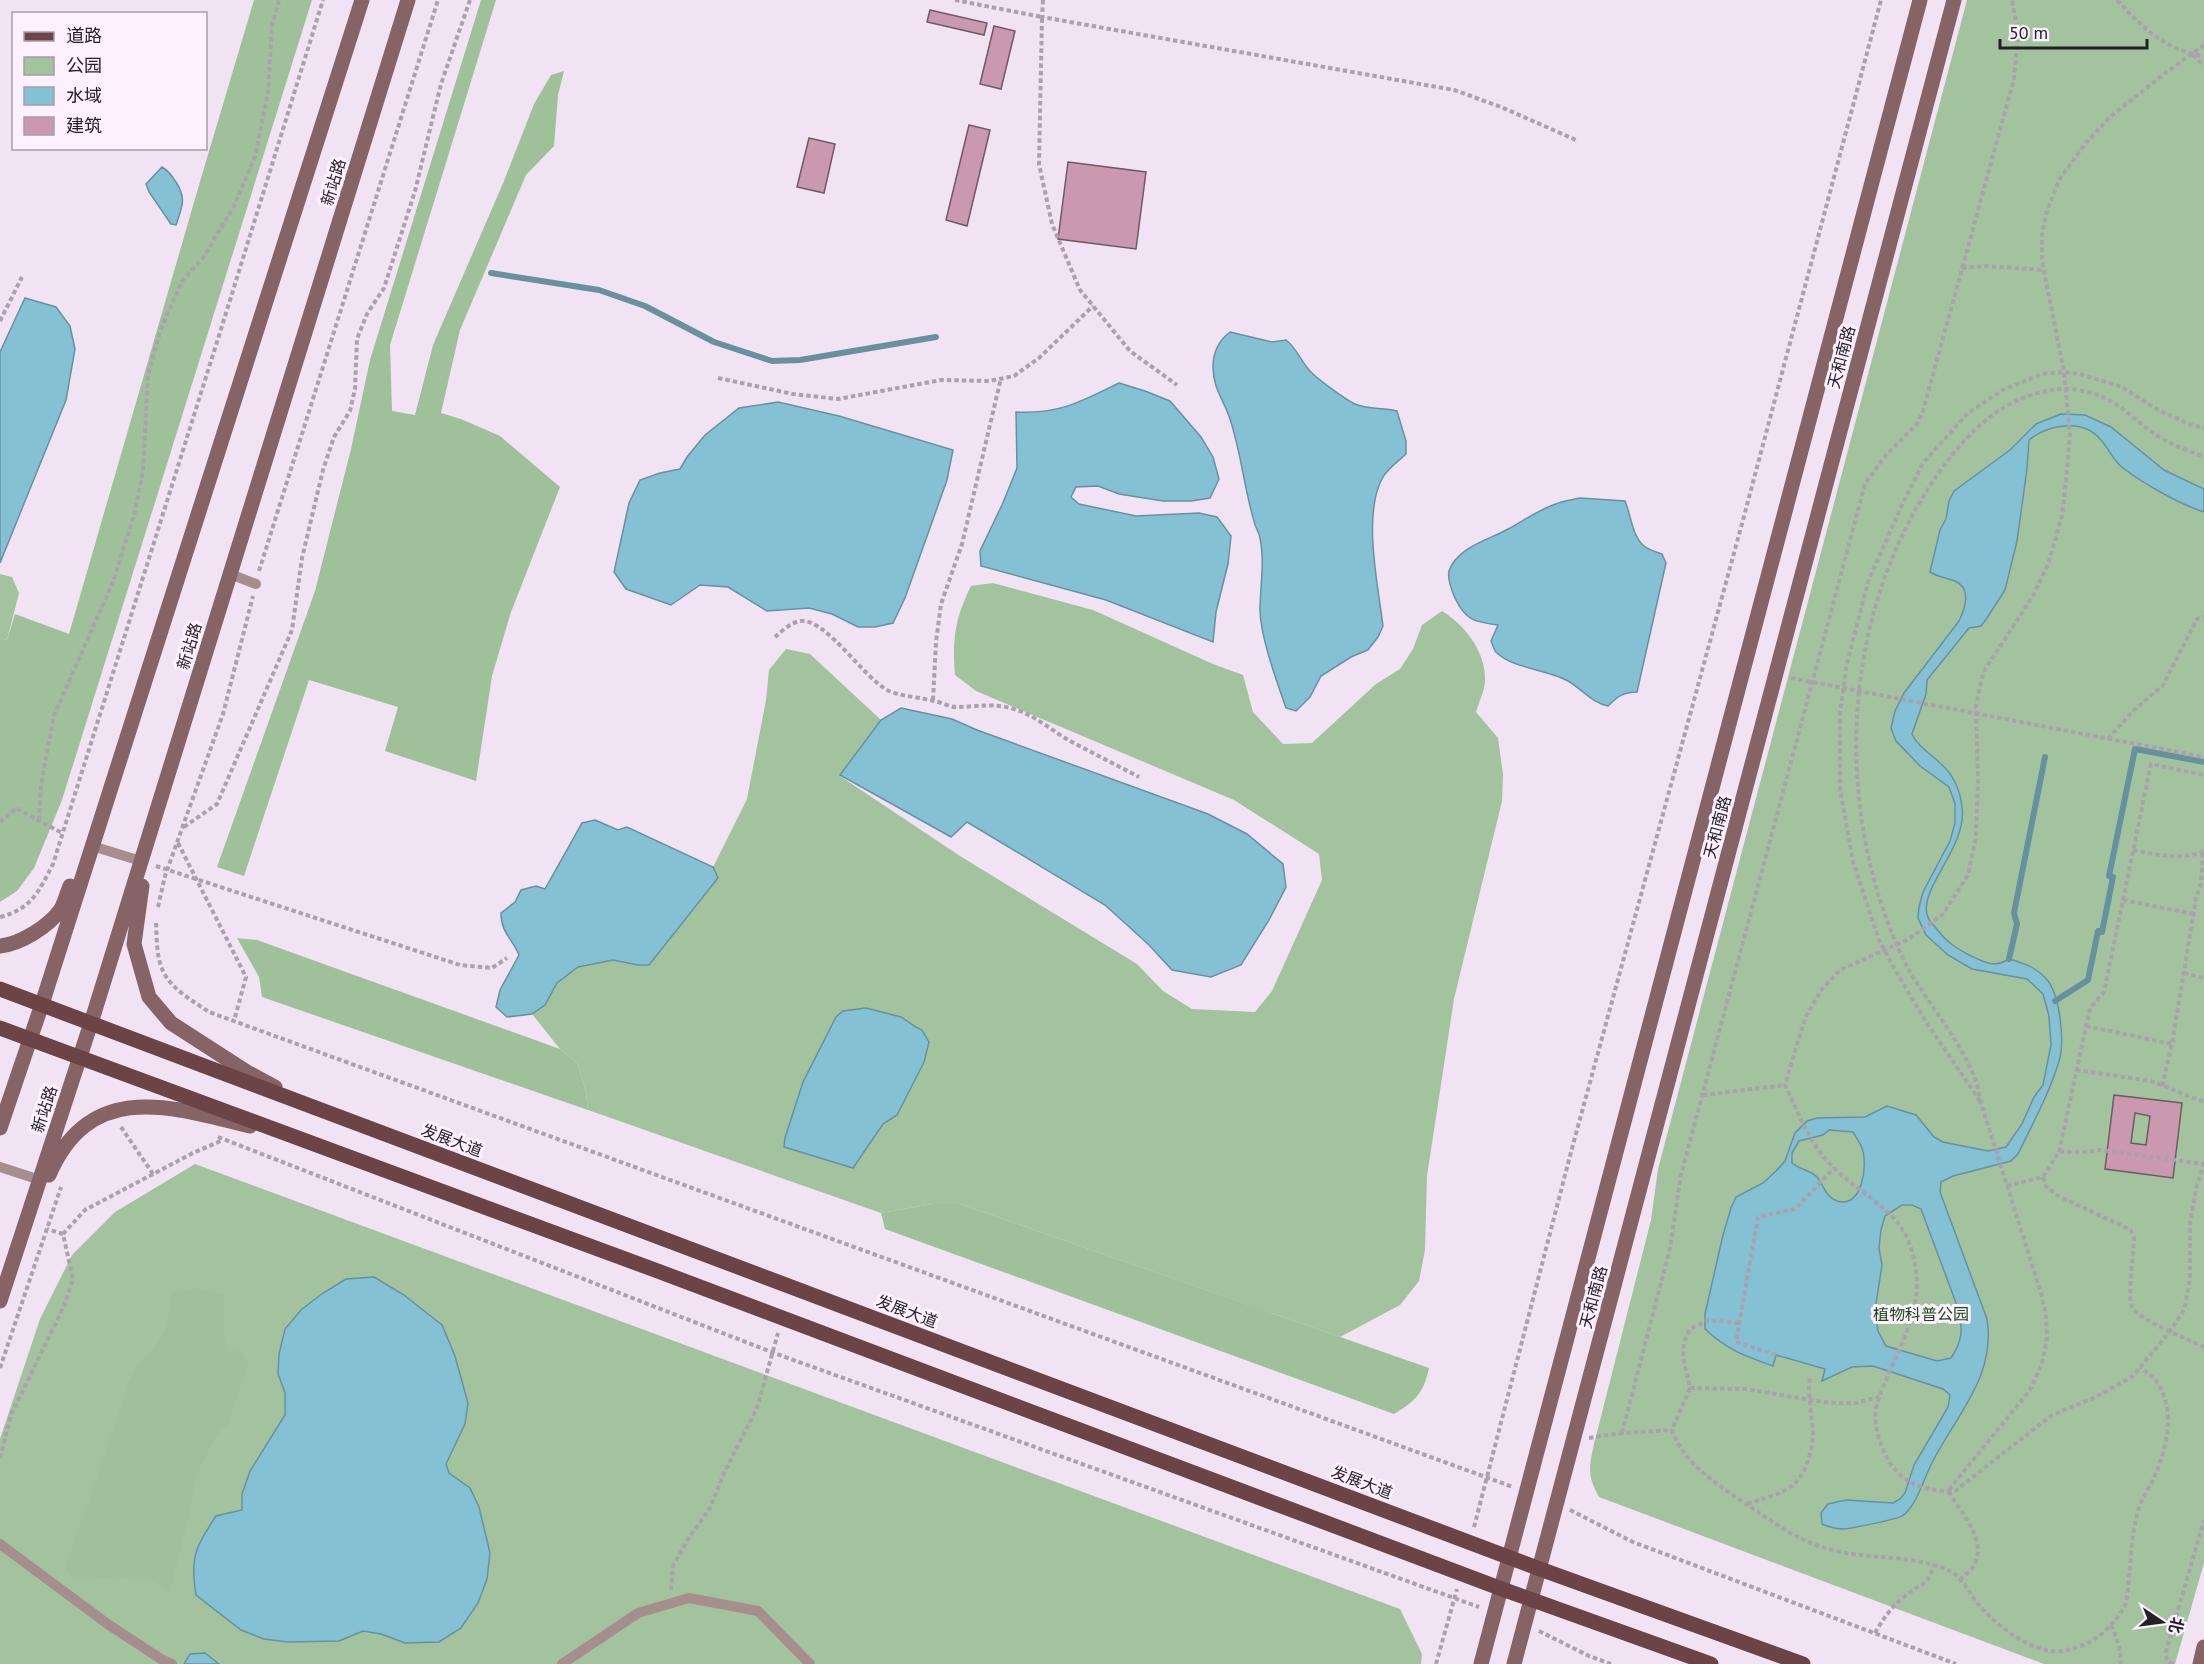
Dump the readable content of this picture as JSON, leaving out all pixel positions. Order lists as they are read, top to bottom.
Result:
{
  "streets": {
    "main road": ["发展大道"],
    "street": ["新站路", "天和南路"]
  },
  "crossings": [
    ["新站路", "发展大道"],
    ["天和南路", "发展大道"]
  ],
  "parks": ["植物科普公园"],
  "legend": [
    "道路",
    "公园",
    "水域",
    "建筑"
  ],
  "scale_bar": "50 m",
  "north": "right"
}
